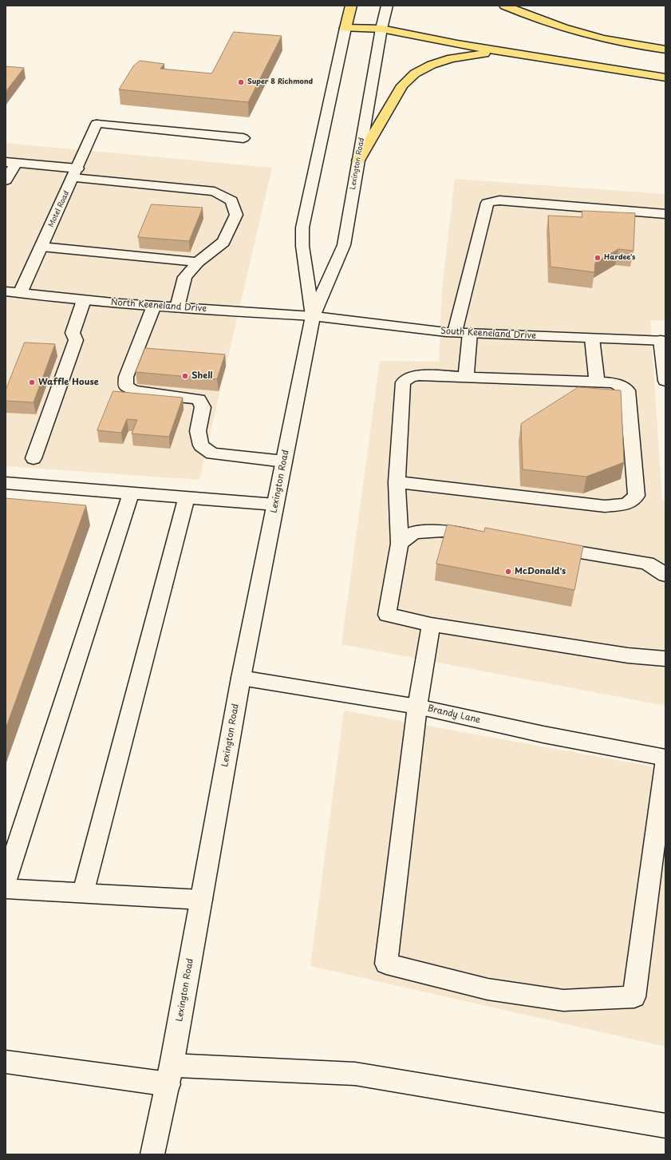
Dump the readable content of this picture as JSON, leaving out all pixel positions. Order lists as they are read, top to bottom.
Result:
{
  "streets": {
    "main road": [
      "Lexington Road",
      "Motel Road",
      "North Keeneland Drive",
      "South Keeneland Drive",
      "Brandy Lane"
    ]
  },
  "crossings": [
    ["Lexington Road", "North Keeneland Drive"],
    ["Lexington Road", "South Keeneland Drive"],
    ["Lexington Road", "Brandy Lane"],
    ["Motel Road", "North Keeneland Drive"],
    ["North Keeneland Drive", "South Keeneland Drive"]
  ],
  "places": [
    "Super 8 Richmond",
    "Hardee's",
    "Shell",
    "Waffle House",
    "McDonald's"
  ]
}
